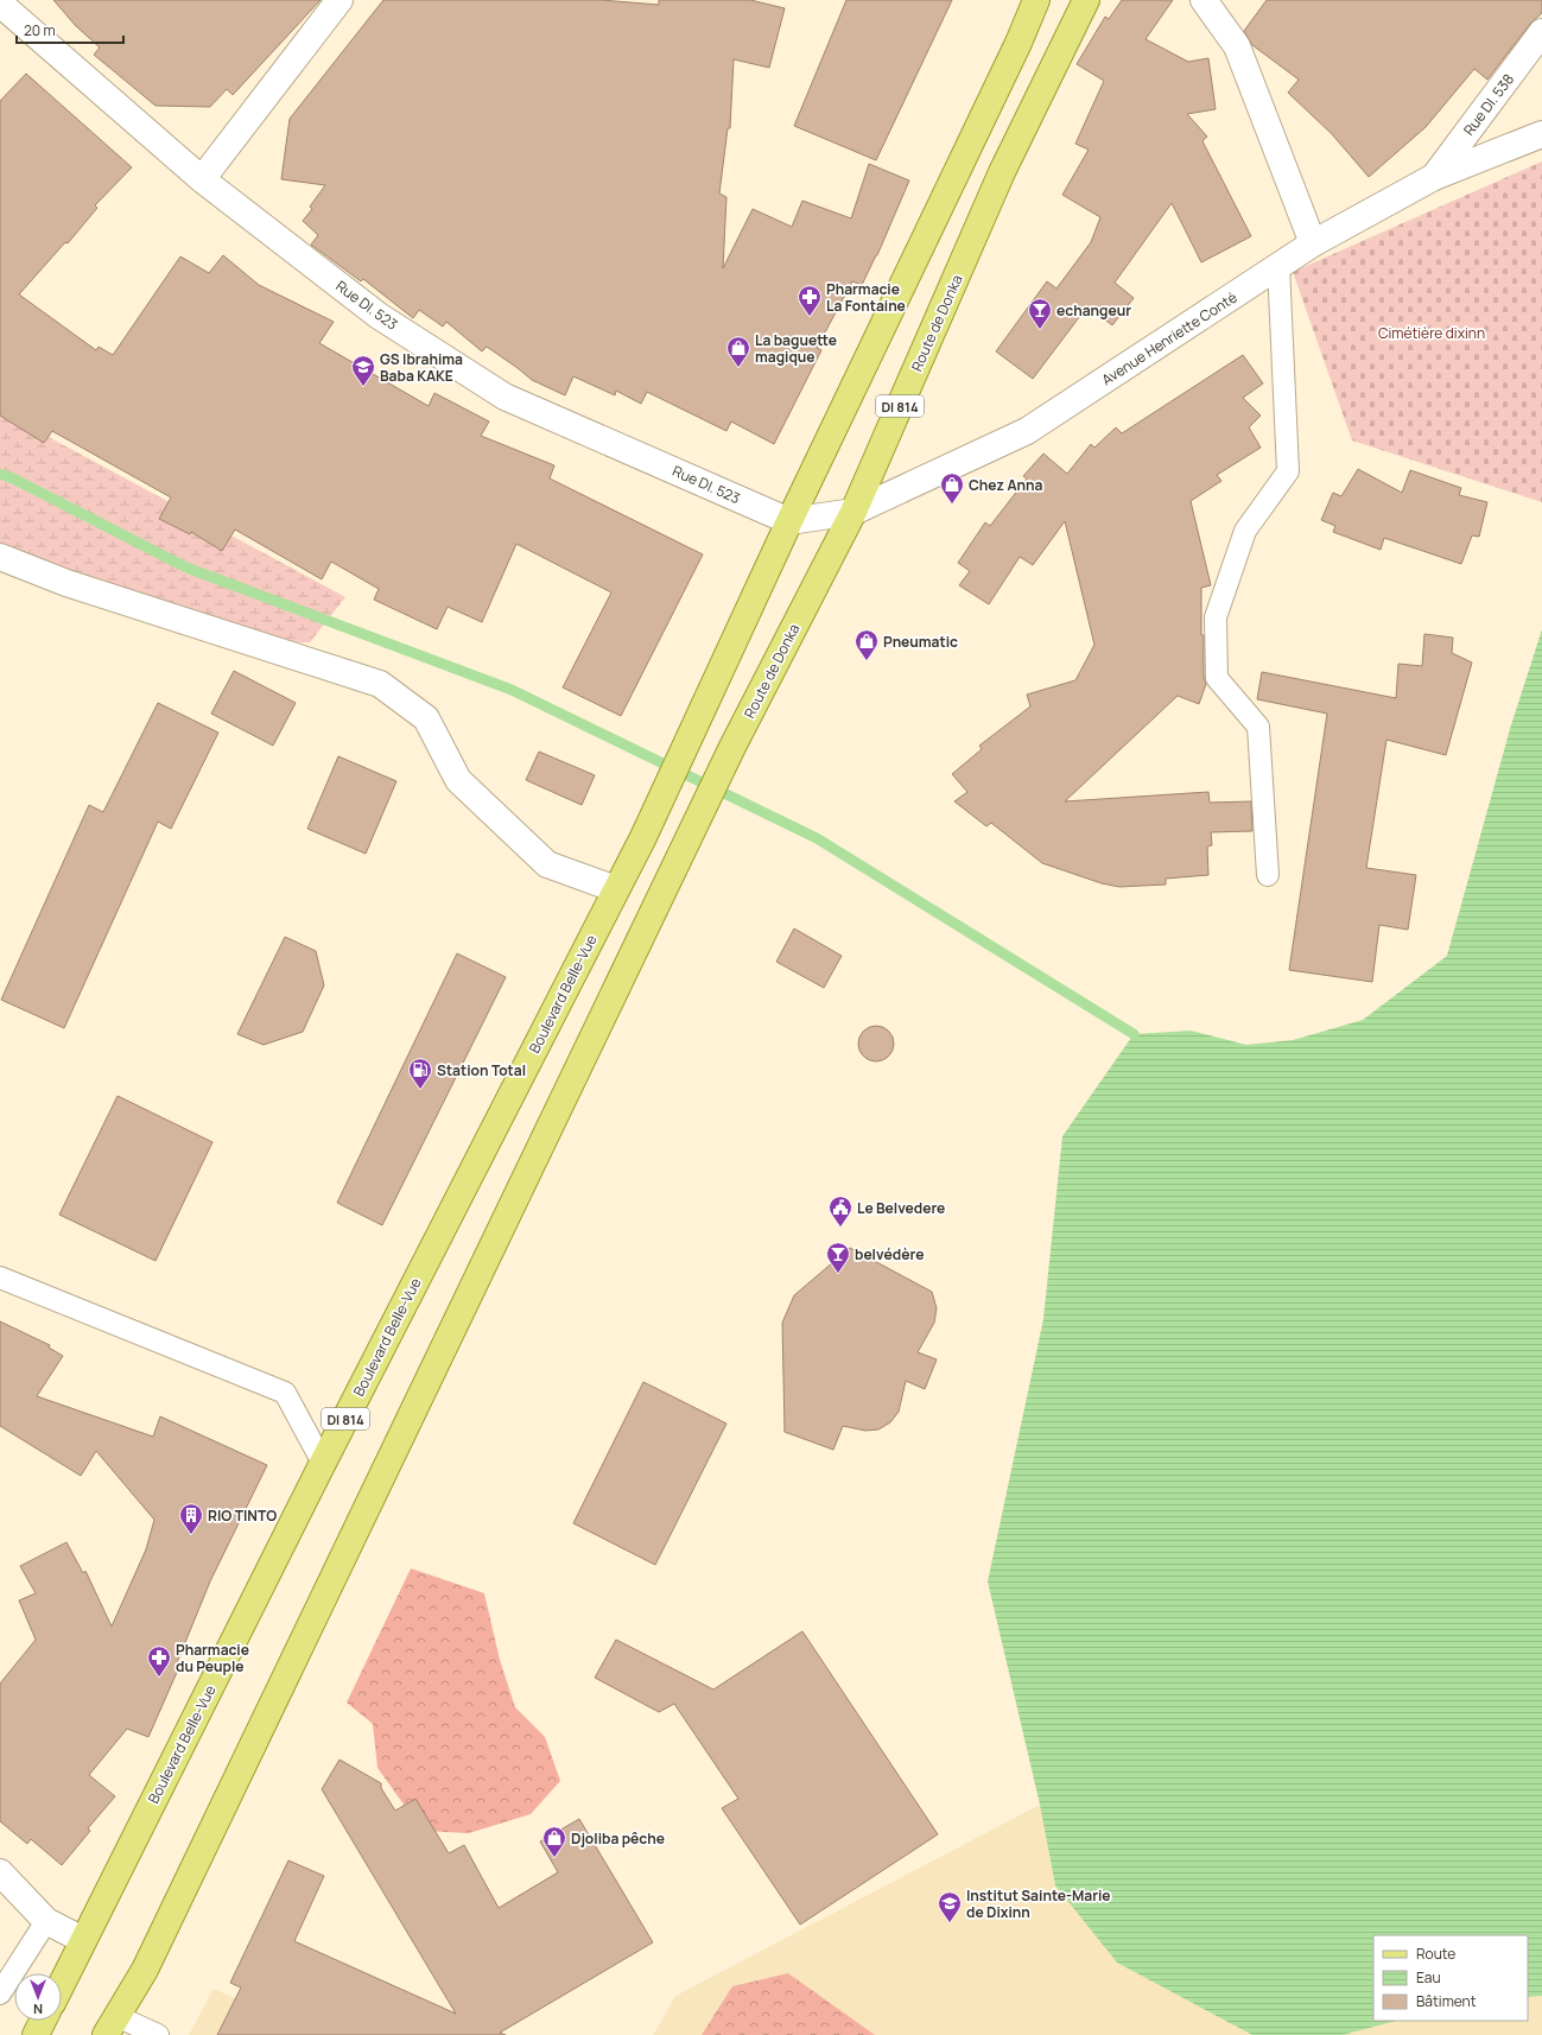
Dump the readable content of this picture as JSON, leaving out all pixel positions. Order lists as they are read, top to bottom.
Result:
{
  "streets": {
    "main road": ["Route de Donka", "DI 814", "Boulevard Belle-Vue"],
    "street": ["Rue DI. 538", "Rue DI. 523", "Avenue Henriette Conté"]
  },
  "crossings": [
    ["Rue DI. 538", "Avenue Henriette Conté"],
    ["Rue DI. 523", "Avenue Henriette Conté"],
    ["Rue DI. 523", "Boulevard Belle-Vue"],
    ["Route de Donka", "Avenue Henriette Conté"],
    ["Avenue Henriette Conté", "Boulevard Belle-Vue"]
  ],
  "parks": ["Cimétière dixinn"],
  "places": {
    "pharmacy": ["Pharmacie La Fontaine", "Pharmacie du Peuple"],
    "bar": ["echangeur", "belvédère"],
    "shop": [
      "La baguette magique",
      "Chez Anna",
      "Pneumatic",
      "Djoliba pêche"
    ],
    "school or university": ["GS Ibrahima Baba KAKE", "Institut Sainte-Marie de Dixinn"],
    "fuel station": ["Station Total"],
    "public building": ["Le Belvedere"],
    "building": ["RIO TINTO"]
  },
  "legend": ["Route", "Eau", "Bâtiment"],
  "scale_bar": "20 m",
  "north": "bottom"
}
